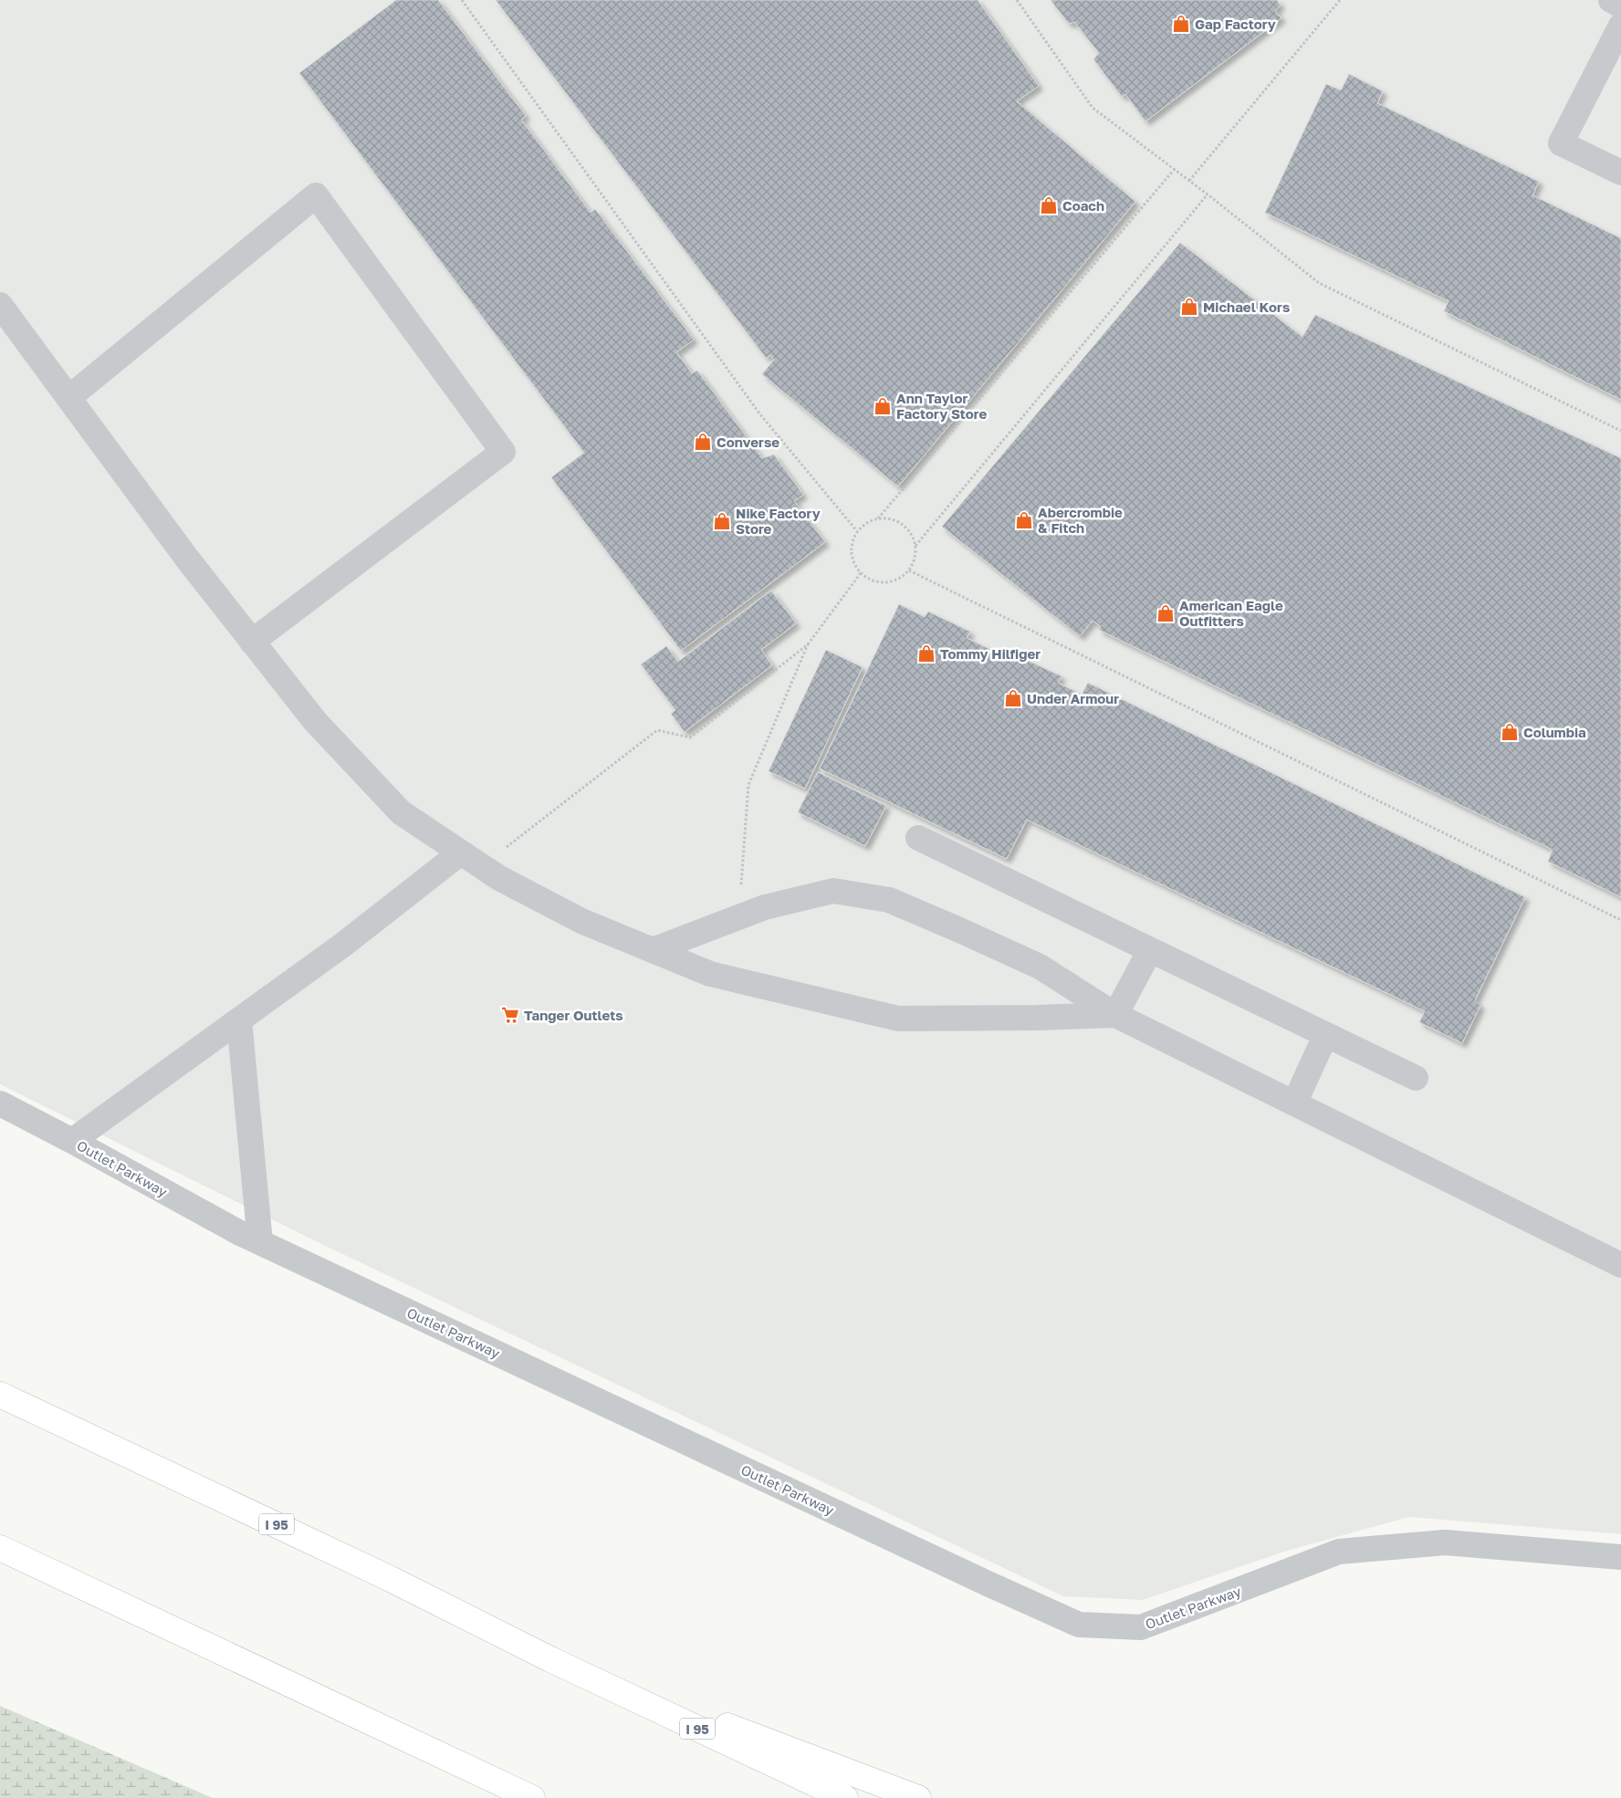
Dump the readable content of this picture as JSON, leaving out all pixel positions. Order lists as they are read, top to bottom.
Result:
{
  "streets": {
    "highway": ["I 95"],
    "street": ["Outlet Parkway"]
  },
  "places": {
    "shop": [
      "Gap Factory",
      "Coach",
      "Michael Kors",
      "Ann Taylor Factory Store",
      "Converse",
      "Abercrombie & Fitch",
      "Nike Factory Store",
      "American Eagle Outfitters",
      "Tommy Hilfiger",
      "Under Armour",
      "Columbia"
    ],
    "supermarket": ["Tanger Outlets"]
  }
}
